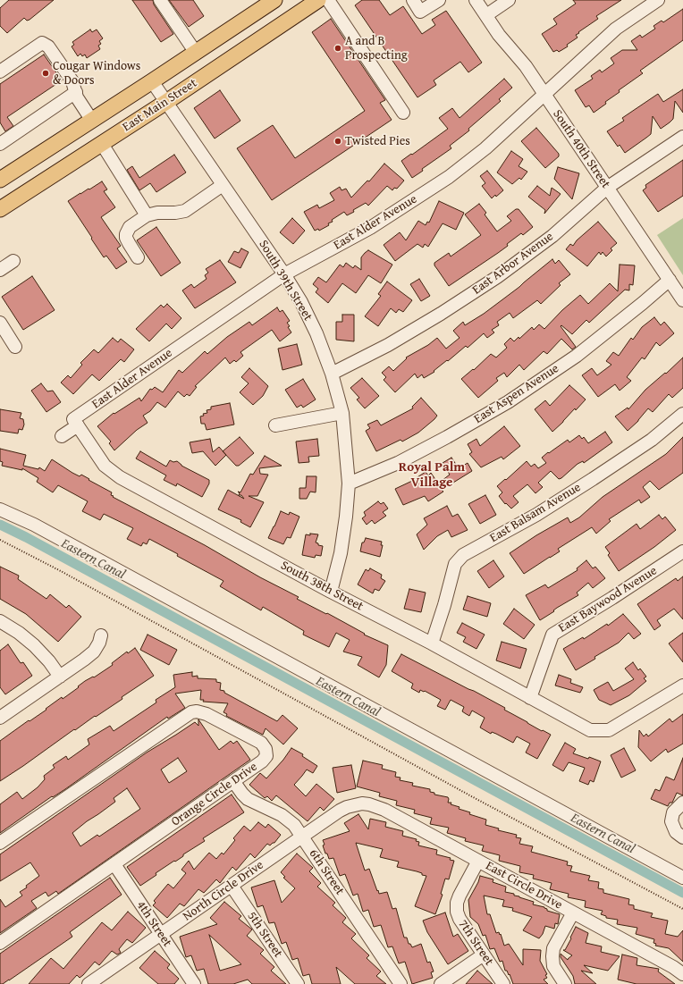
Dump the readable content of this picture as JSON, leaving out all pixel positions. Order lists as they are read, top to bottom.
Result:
{
  "streets": {
    "main road": ["East Main Street"],
    "street": [
      "South 40th Street",
      "East Alder Avenue",
      "East Arbor Avenue",
      "South 39th Street",
      "East Aspen Avenue",
      "East Balsam Avenue",
      "South 38th Street",
      "East Baywood Avenue",
      "Orange Circle Drive",
      "6th Street",
      "East Circle Drive",
      "North Circle Drive",
      "4th Street",
      "5th Street",
      "7th Street"
    ]
  },
  "crossings": [
    ["East Main Street", "South 39th Street"],
    ["South 40th Street", "East Alder Avenue"],
    ["South 40th Street", "East Arbor Avenue"],
    ["South 40th Street", "East Aspen Avenue"],
    ["East Alder Avenue", "South 39th Street"],
    ["East Alder Avenue", "South 38th Street"],
    ["East Arbor Avenue", "South 39th Street"],
    ["South 39th Street", "East Aspen Avenue"],
    ["South 39th Street", "South 38th Street"],
    ["East Balsam Avenue", "South 38th Street"],
    ["South 38th Street", "East Baywood Avenue"],
    ["Orange Circle Drive", "6th Street"],
    ["Orange Circle Drive", "4th Street"],
    ["6th Street", "North Circle Drive"],
    ["East Circle Drive", "North Circle Drive"],
    ["East Circle Drive", "7th Street"],
    ["North Circle Drive", "4th Street"],
    ["North Circle Drive", "5th Street"]
  ],
  "districts": ["Royal Palm Village"],
  "water": ["Eastern Canal"],
  "places": ["A and B Prospecting", "Cougar Windows & Doors", "Twisted Pies"]
}
